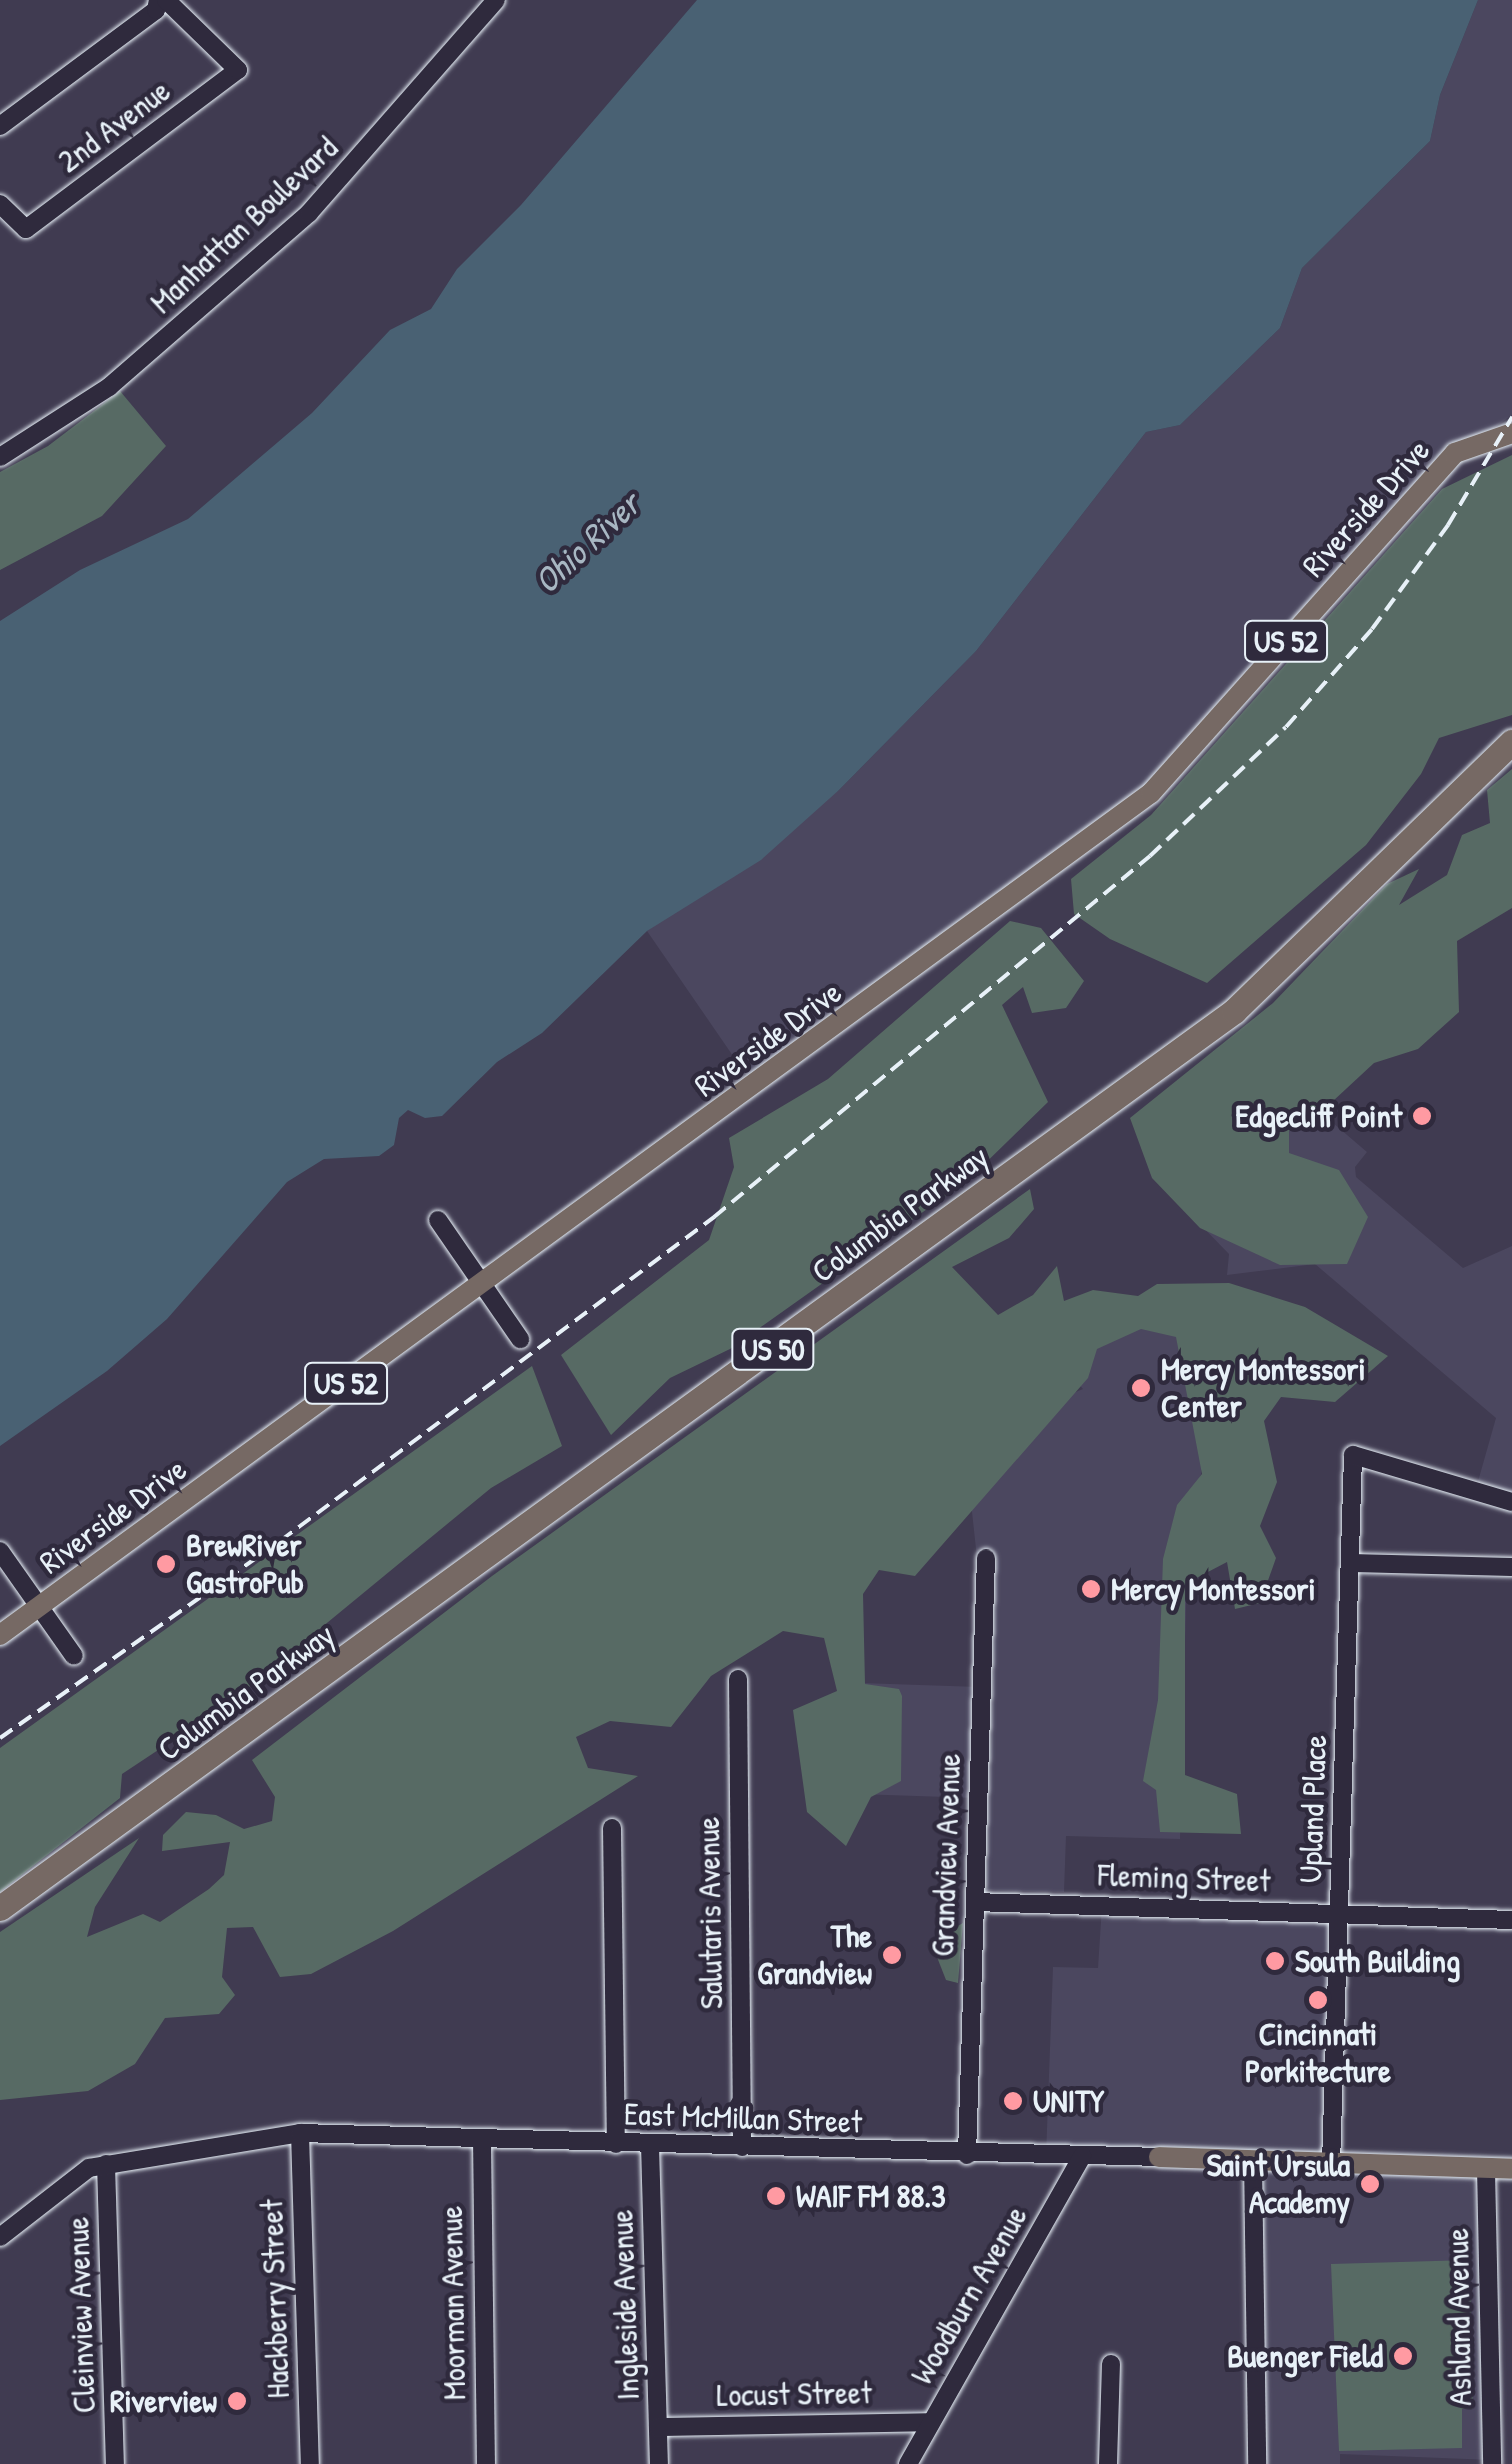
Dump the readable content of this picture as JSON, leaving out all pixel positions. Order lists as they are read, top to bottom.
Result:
{
  "streets": {
    "highway": ["Columbia Parkway", "US 50"],
    "main road": ["Riverside Drive", "US 52", "East McMillan Street"],
    "street": [
      "2nd Avenue",
      "Manhattan Boulevard",
      "Upland Place",
      "Grandview Avenue",
      "Fleming Street",
      "Salutaris Avenue",
      "Woodburn Avenue",
      "Hackberry Street",
      "Moorman Avenue",
      "Ingleside Avenue",
      "Cleinview Avenue",
      "Ashland Avenue",
      "Locust Street"
    ]
  },
  "crossings": [
    ["Upland Place", "Fleming Street"],
    ["Upland Place", "East McMillan Street"],
    ["Grandview Avenue", "Fleming Street"],
    ["Grandview Avenue", "East McMillan Street"],
    ["Salutaris Avenue", "East McMillan Street"],
    ["East McMillan Street", "Woodburn Avenue"],
    ["East McMillan Street", "Hackberry Street"],
    ["East McMillan Street", "Moorman Avenue"],
    ["East McMillan Street", "Ingleside Avenue"],
    ["East McMillan Street", "Cleinview Avenue"],
    ["East McMillan Street", "Ashland Avenue"],
    ["Woodburn Avenue", "Locust Street"],
    ["Ingleside Avenue", "Locust Street"]
  ],
  "water": ["Ohio River"],
  "places": [
    "Edgecliff Point",
    "Mercy Montessori Center",
    "BrewRiver GastroPub",
    "Mercy Montessori",
    "The Grandview",
    "South Building",
    "Cincinnati Porkitecture",
    "UNITY",
    "Saint Ursula Academy",
    "WAIF FM 88.3",
    "Buenger Field",
    "Riverview"
  ]
}
